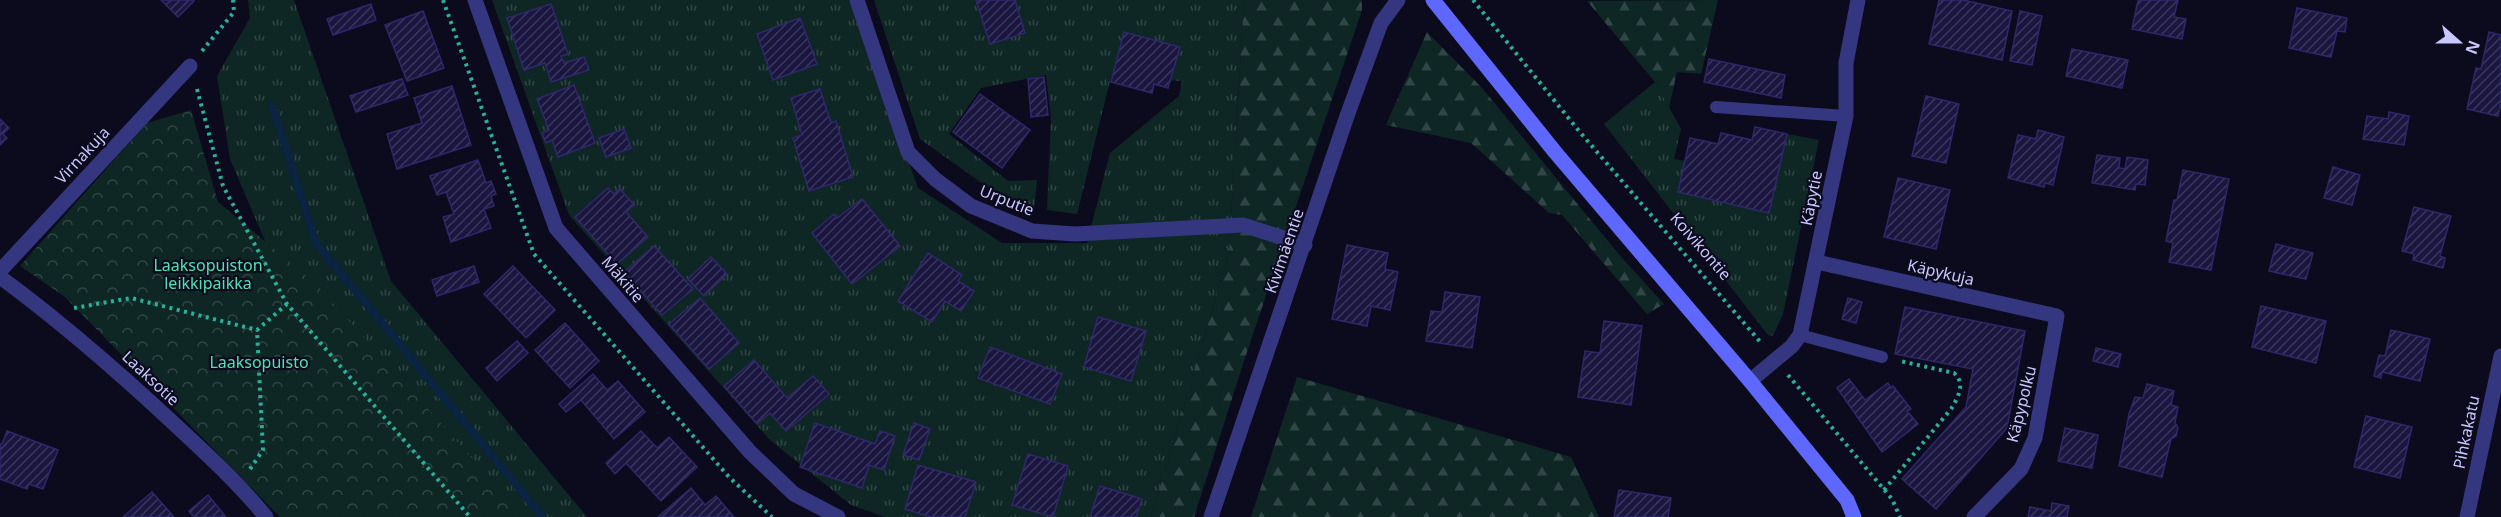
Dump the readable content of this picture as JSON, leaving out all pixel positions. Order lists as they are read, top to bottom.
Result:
{
  "streets": {
    "street": [
      "Virnakuja",
      "Käpytie",
      "Urputie",
      "Kivimäentie",
      "Käpykuja",
      "Mäkitie",
      "Laaksotie",
      "Käpypolku",
      "Pihkakatu"
    ],
    "path": ["Koivikontie"]
  },
  "crossings": [
    ["Käpytie", "Käpykuja"],
    ["Urputie", "Kivimäentie"],
    ["Käpykuja", "Käpypolku"]
  ],
  "parks": ["Laaksopuiston leikkipaikka", "Laaksopuisto"],
  "north": "right"
}
